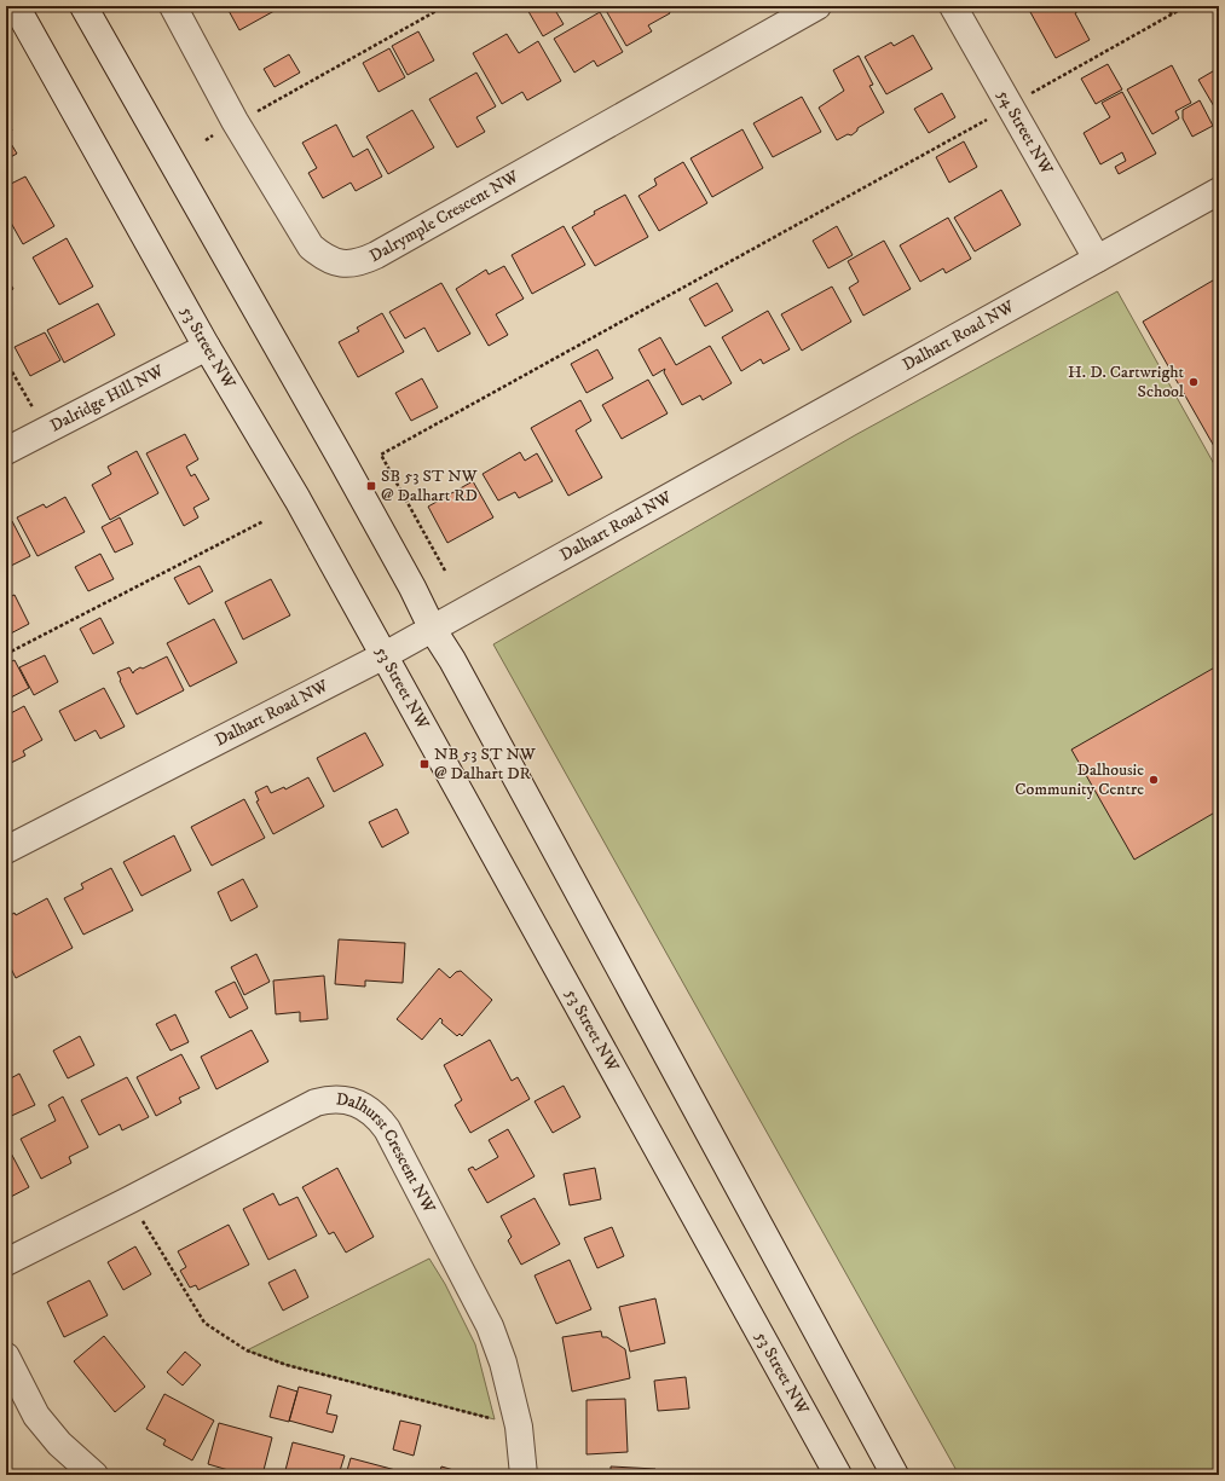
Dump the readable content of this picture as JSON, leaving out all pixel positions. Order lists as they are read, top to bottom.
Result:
{
  "streets": {
    "street": [
      "54 Street NW",
      "Dalrymple Crescent NW",
      "Dalhart Road NW",
      "53 Street NW",
      "Dalridge Hill NW",
      "Dalhurst Crescent NW"
    ]
  },
  "crossings": [
    ["54 Street NW", "Dalhart Road NW"],
    ["Dalhart Road NW", "53 Street NW"],
    ["53 Street NW", "Dalridge Hill NW"]
  ],
  "places": {
    "other": ["H. D. Cartwright School", "Dalhousie Community Centre"],
    "transit": ["SB 53 ST NW @ Dalhart RD", "NB 53 ST NW @ Dalhart DR"]
  }
}
